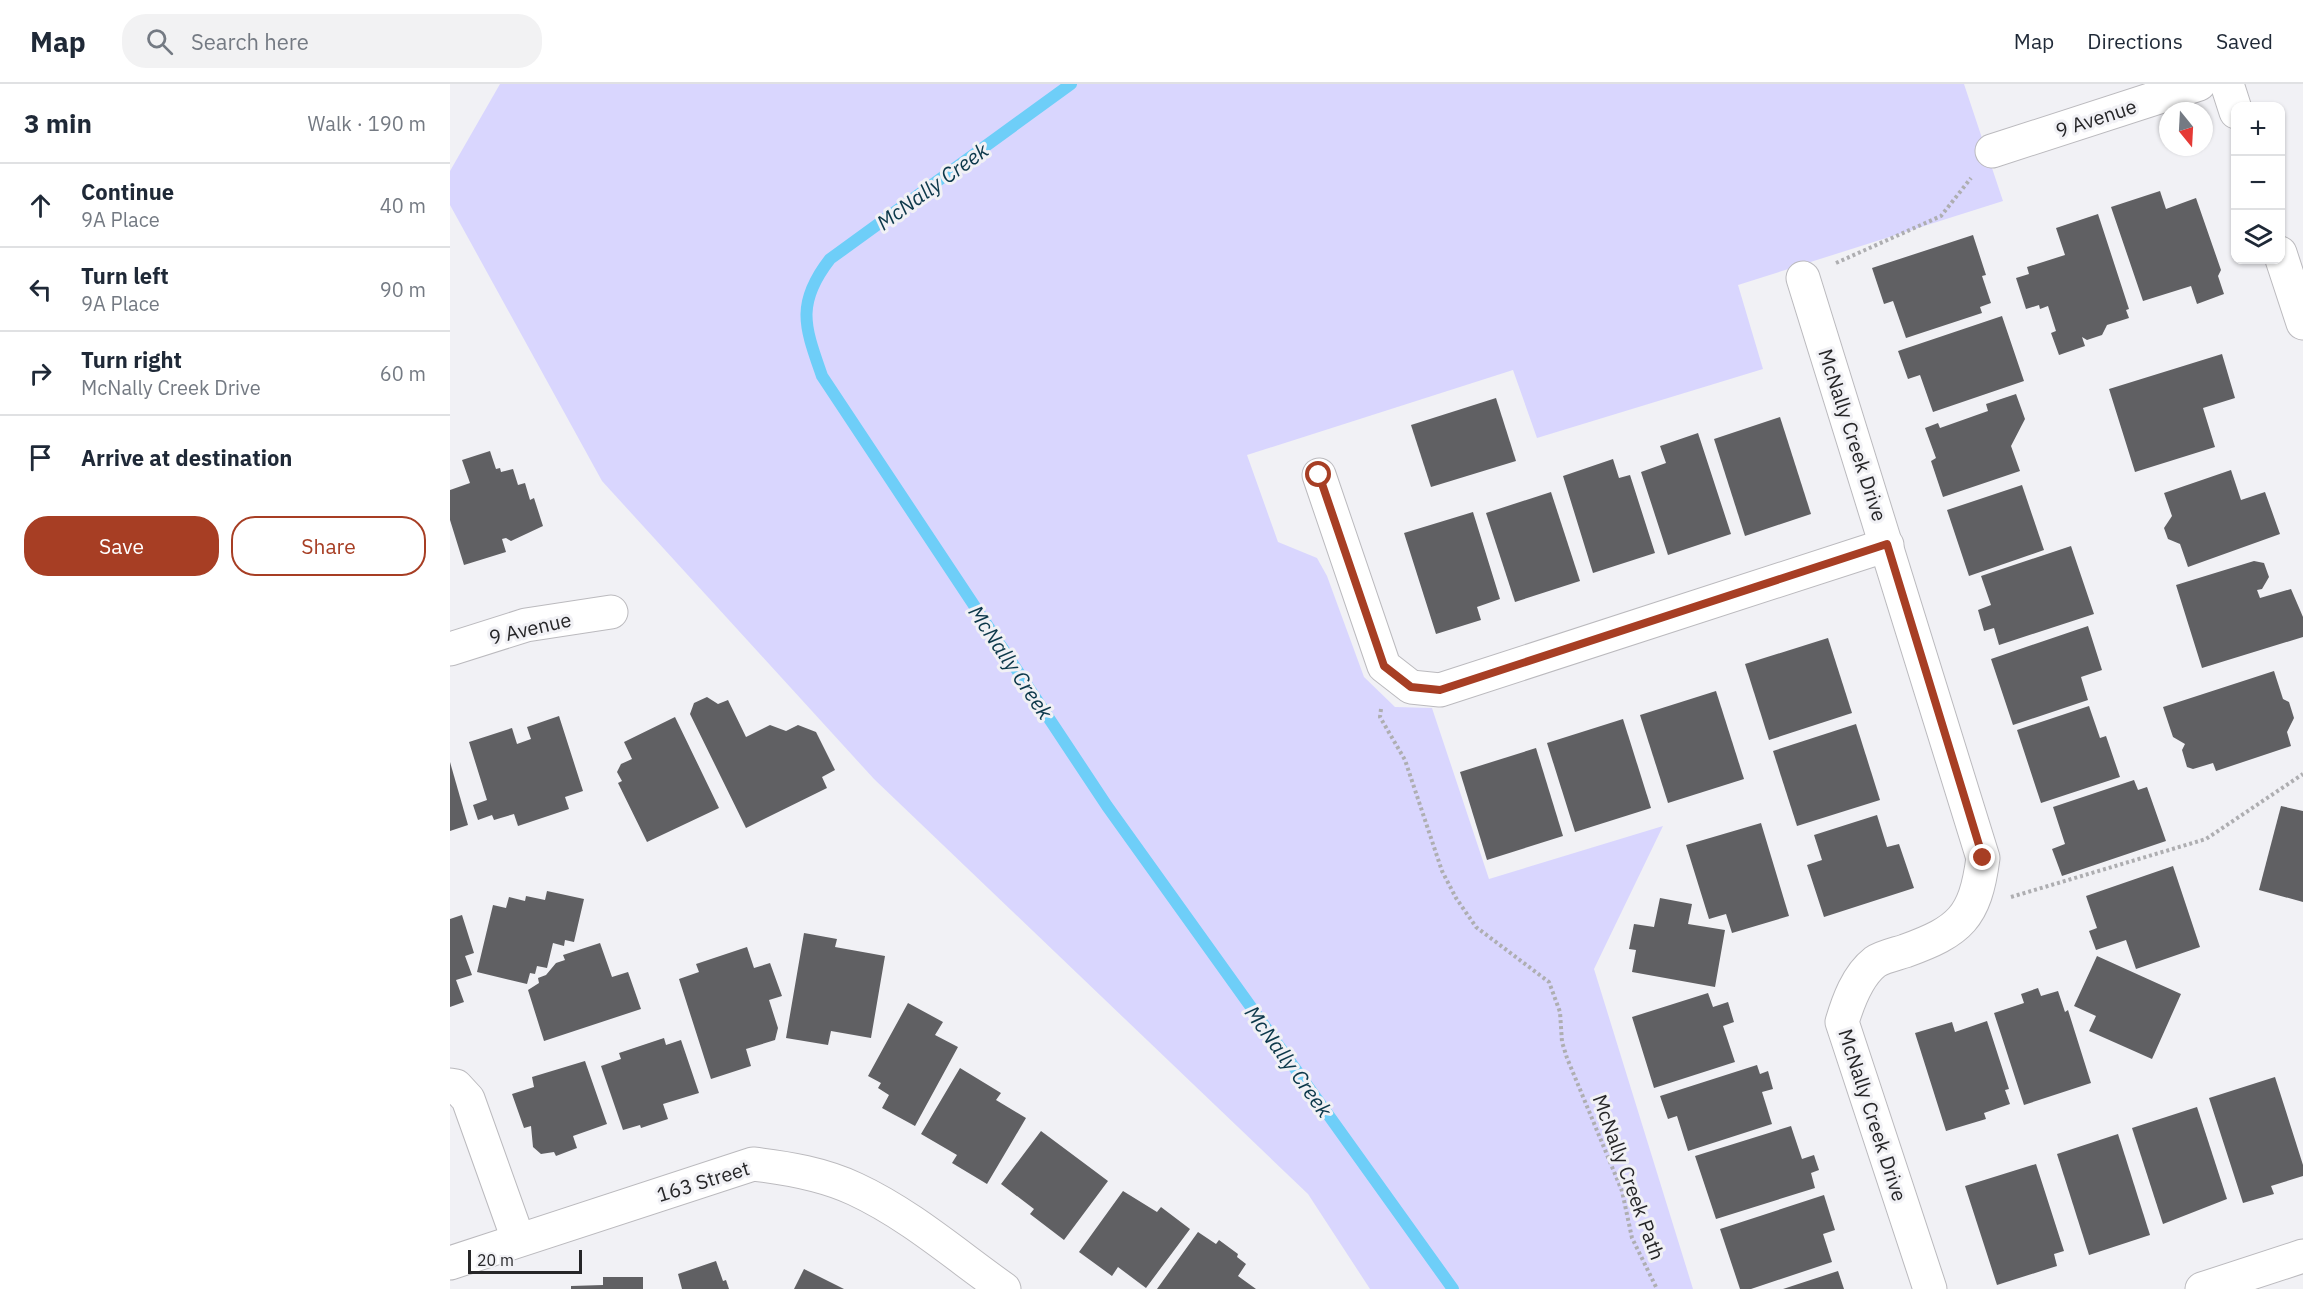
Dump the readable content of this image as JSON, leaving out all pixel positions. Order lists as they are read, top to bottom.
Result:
{
  "streets": {
    "street": ["9 Avenue", "McNally Creek Drive", "163 Street"],
    "path": ["McNally Creek Path"]
  },
  "water": ["McNally Creek"],
  "scale_bar": "20 m",
  "north": "bottom",
  "page": {
    "header": "Map",
    "search": "Search here",
    "nav": ["Map", "Directions", "Saved"],
    "heading": ["3 min", "Walk · 190 m"],
    "map_buttons": ["+", "−"],
    "list": [
      ["Continue", "9A Place", "40 m"],
      ["Turn left", "9A Place", "90 m"],
      ["Turn right", "McNally Creek Drive", "60 m"],
      "Arrive at destination"
    ],
    "buttons": ["Save", "Share"],
    "scale": "20 m"
  }
}
